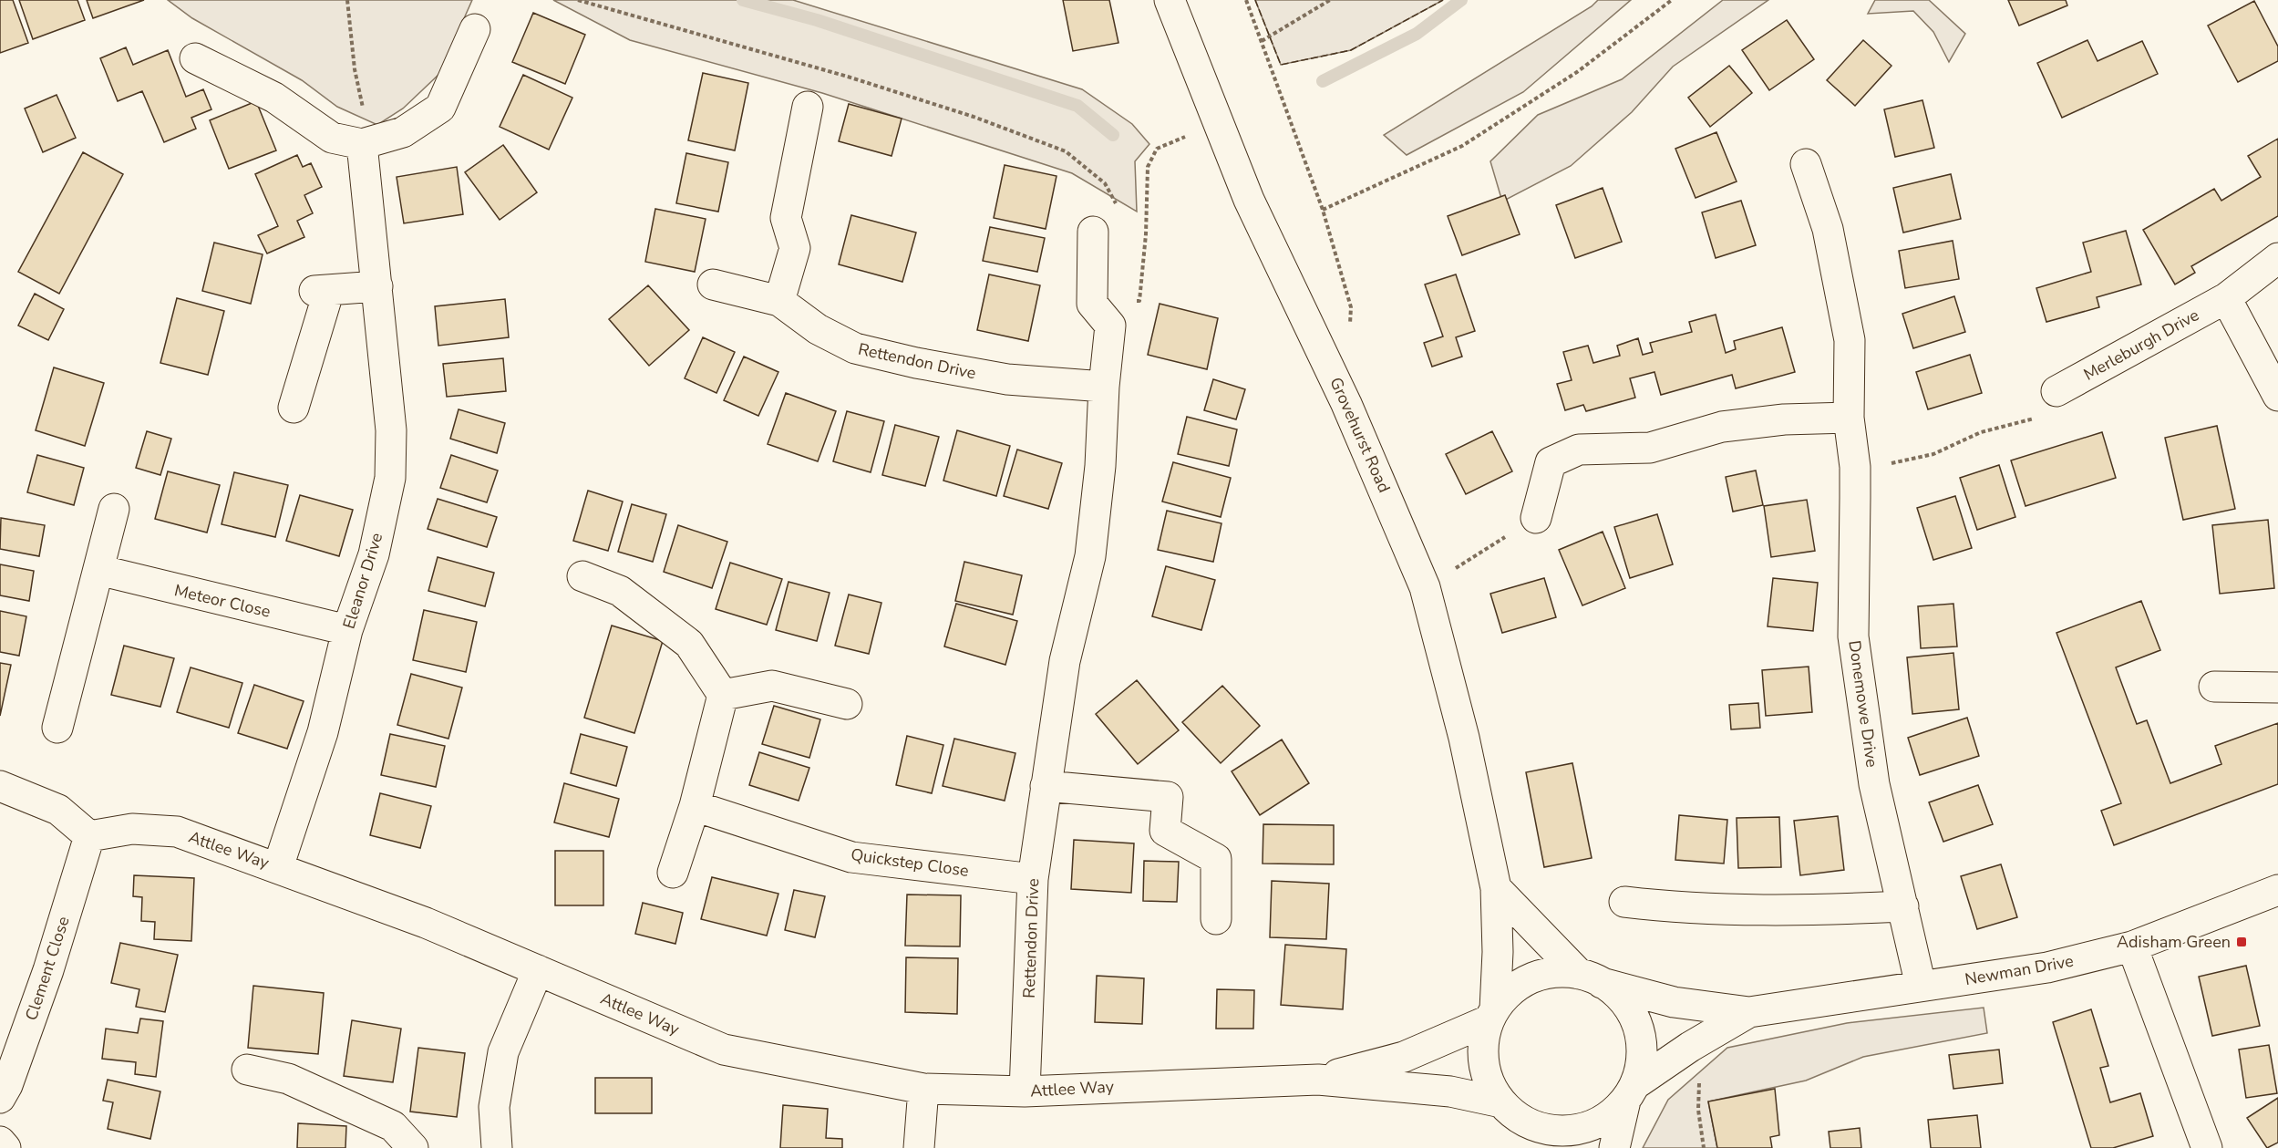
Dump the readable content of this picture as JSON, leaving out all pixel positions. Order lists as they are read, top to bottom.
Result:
{
  "streets": {
    "street": [
      "Merleburgh Drive",
      "Rettendon Drive",
      "Grovehurst Road",
      "Eleanor Drive",
      "Meteor Close",
      "Donemowe Drive",
      "Attlee Way",
      "Quickstep Close",
      "Clement Close",
      "Newman Drive"
    ]
  },
  "crossings": [
    ["Rettendon Drive", "Attlee Way"],
    ["Rettendon Drive", "Quickstep Close"],
    ["Grovehurst Road", "Attlee Way"],
    ["Grovehurst Road", "Newman Drive"],
    ["Eleanor Drive", "Meteor Close"],
    ["Eleanor Drive", "Attlee Way"],
    ["Donemowe Drive", "Newman Drive"],
    ["Attlee Way", "Clement Close"],
    ["Attlee Way", "Newman Drive"]
  ],
  "places": {
    "transit": ["Adisham Green"]
  }
}
